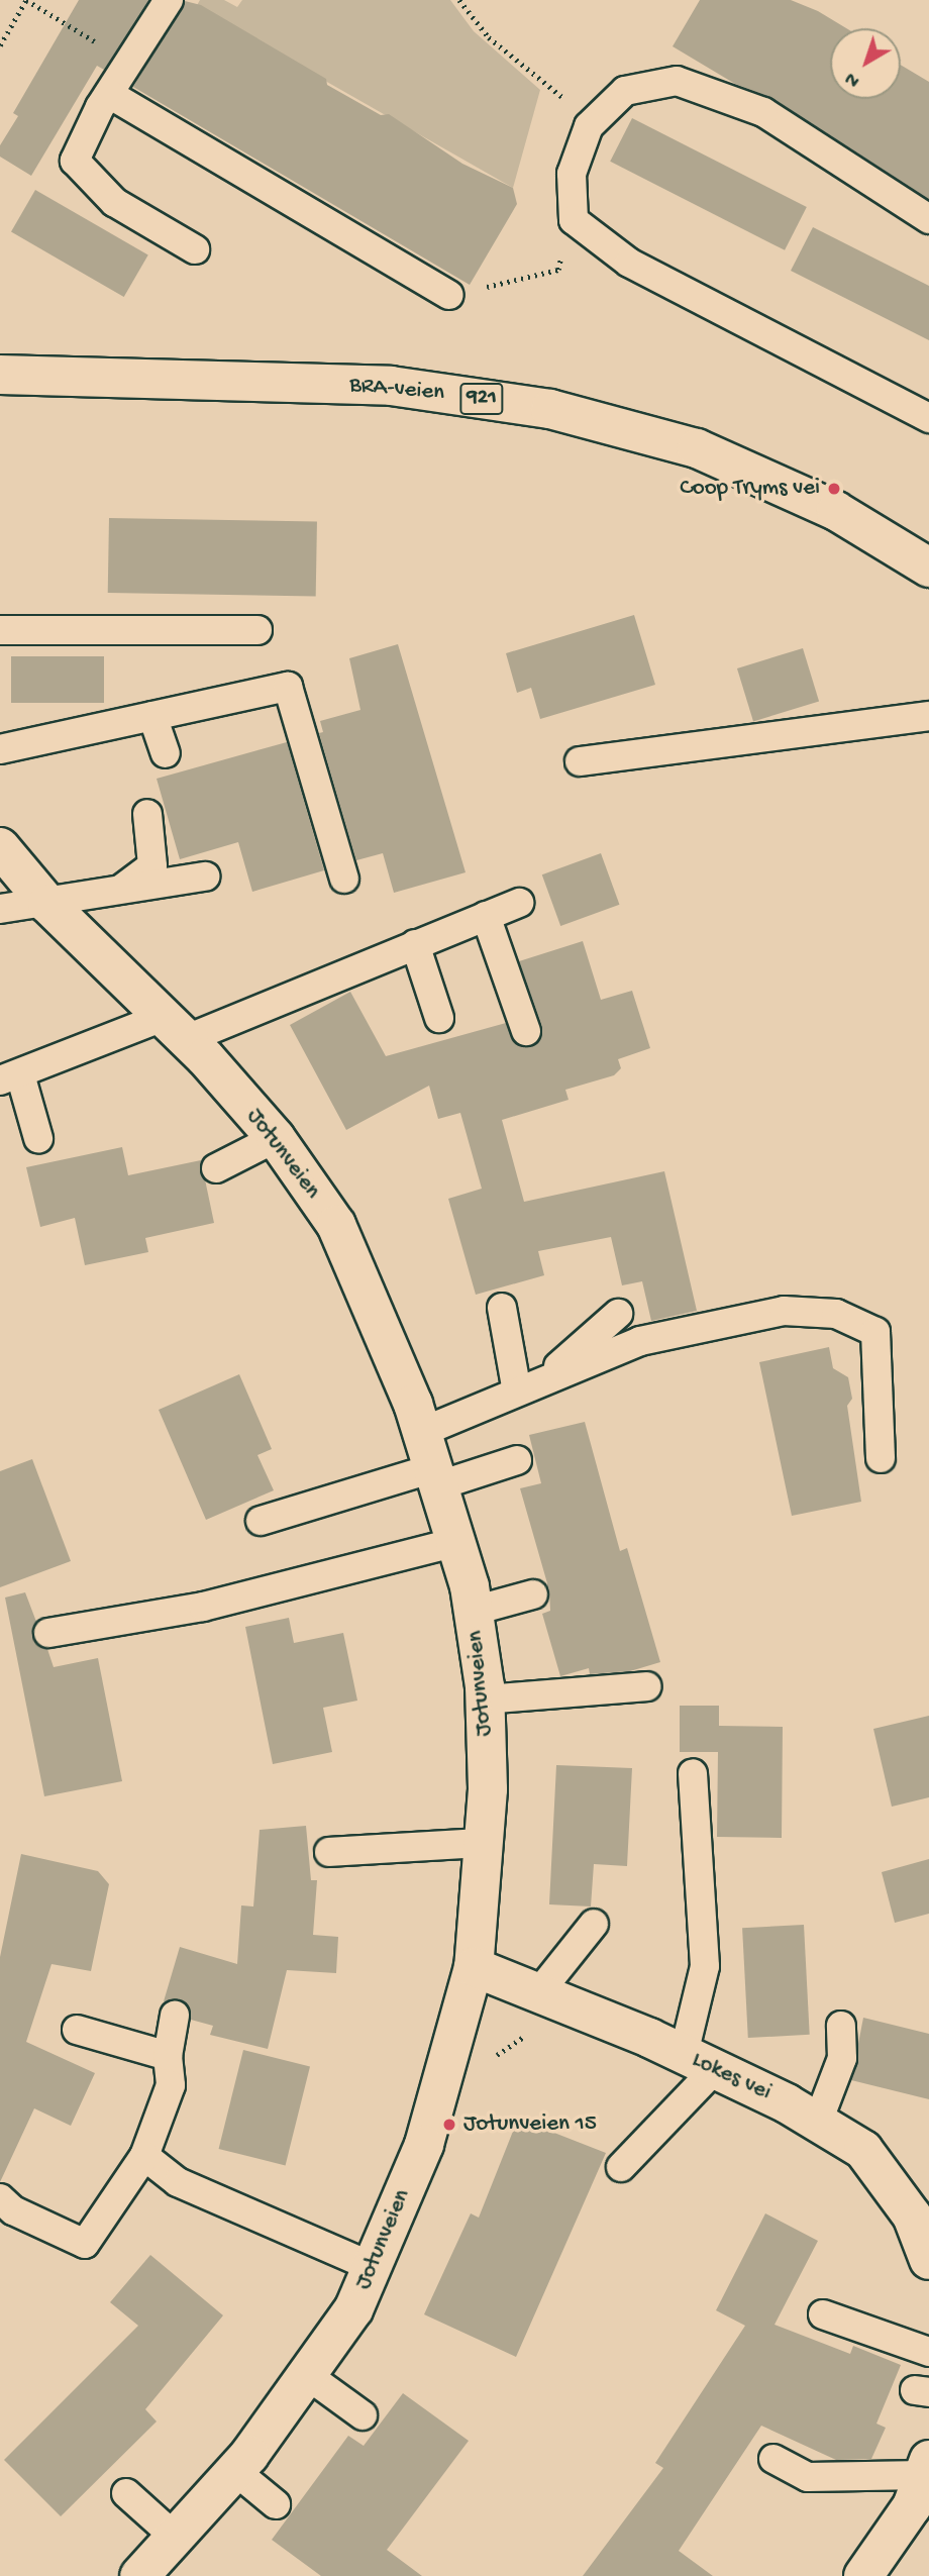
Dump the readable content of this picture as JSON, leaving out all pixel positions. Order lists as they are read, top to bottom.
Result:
{
  "streets": {
    "street": [
      "BRA-veien",
      "921",
      "Jotunveien",
      "Lokes vei"
    ]
  },
  "crossings": [
    ["Jotunveien", "Lokes vei"]
  ],
  "places": ["Coop Tryms vei", "Jotunveien 15"],
  "north": "bottom left"
}
